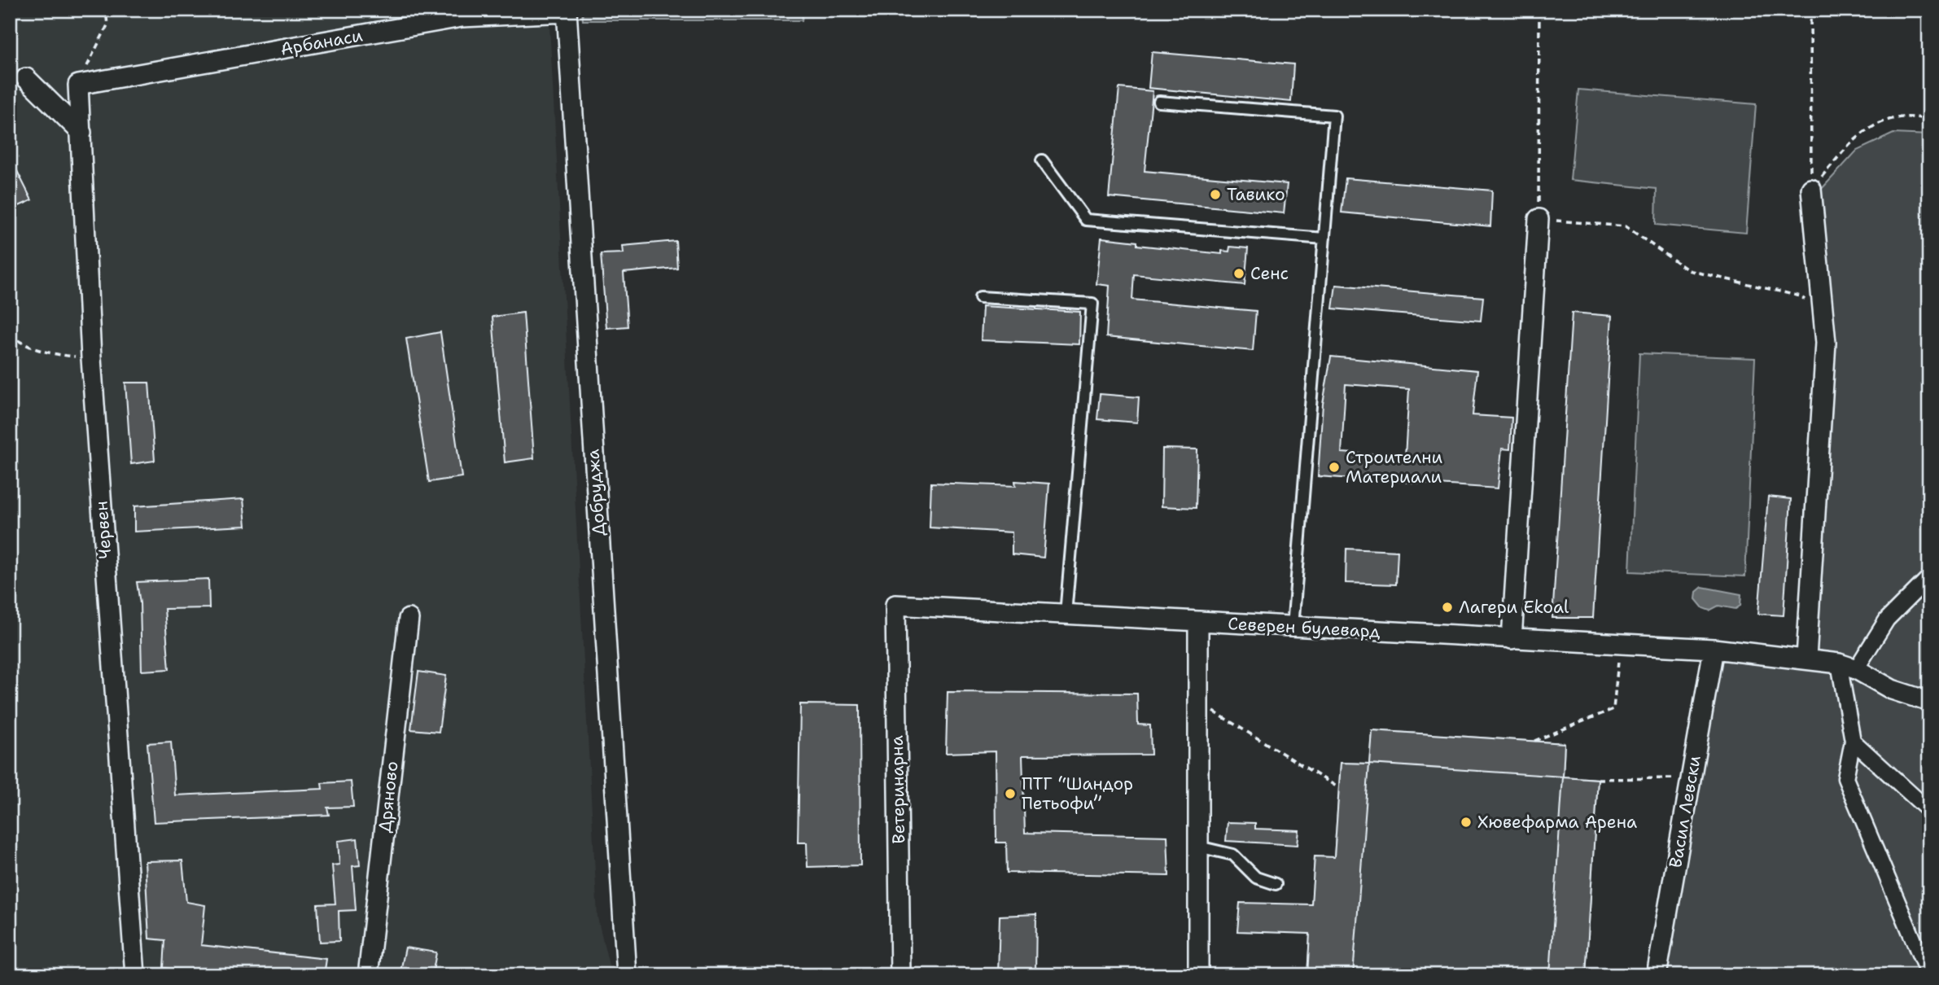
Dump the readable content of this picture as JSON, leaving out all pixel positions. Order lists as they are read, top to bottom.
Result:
{
  "streets": {
    "street": [
      "Арбанаси",
      "Добруджа",
      "Червен",
      "Северен булевард",
      "Ветеринарна",
      "Дряново",
      "Васил Левски"
    ]
  },
  "crossings": [
    ["Арбанаси", "Добруджа"],
    ["Арбанаси", "Червен"],
    ["Северен булевард", "Ветеринарна"],
    ["Северен булевард", "Васил Левски"]
  ],
  "places": [
    "Тавико",
    "Сенс",
    "Строителни Материали",
    "Лагери Ekoal",
    "ПТГ “Шандор Петьофи”",
    "Хювефарма Арена"
  ]
}
